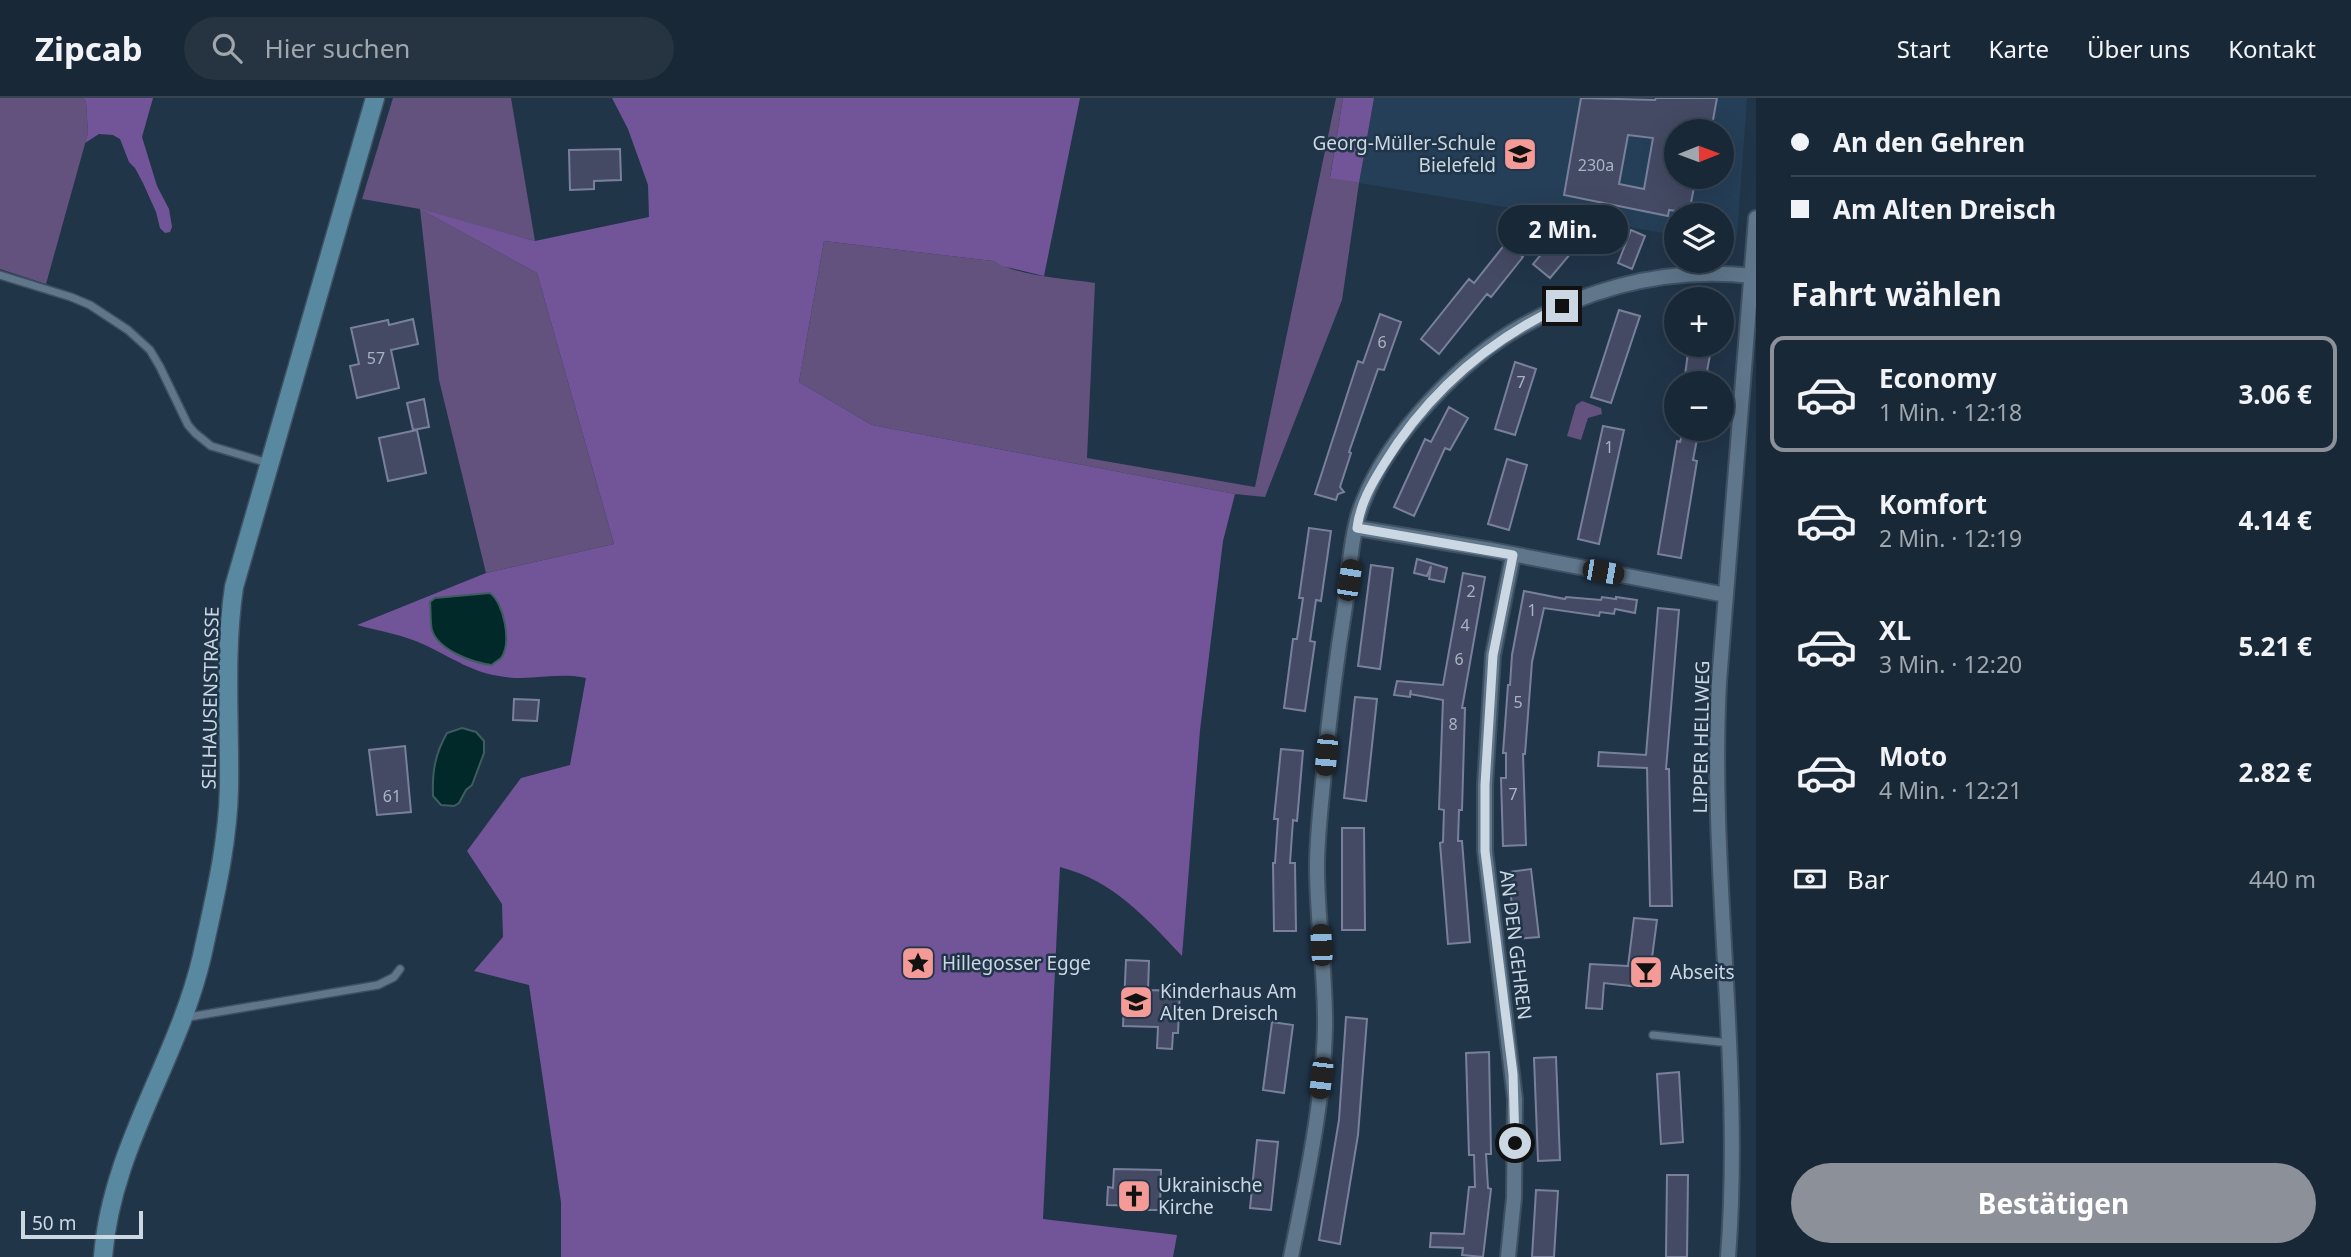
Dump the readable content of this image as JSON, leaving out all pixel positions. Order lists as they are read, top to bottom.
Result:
{
  "streets": {
    "street": ["SELHAUSENSTRASSE", "LIPPER HELLWEG", "AN DEN GEHREN"]
  },
  "places": {
    "school or university": ["Georg-Müller-Schule Bielefeld", "Kinderhaus Am Alten Dreisch"],
    "place": ["Hillegosser Egge"],
    "bar": ["Abseits"],
    "church": ["Ukrainische Kirche"]
  },
  "house_numbers": [
    "230a",
    "6",
    "57",
    "7",
    "1",
    "2",
    "1",
    "4",
    "6",
    "5",
    "8",
    "7",
    "61"
  ],
  "scale_bar": "50 m",
  "north": "right",
  "page": {
    "header": "Zipcab",
    "search": "Hier suchen",
    "nav": [
      "Start",
      "Karte",
      "Über uns",
      "Kontakt"
    ],
    "banner": ["An den Gehren", "Am Alten Dreisch"],
    "map_buttons": ["+", "−"],
    "bubble": "2 Min.",
    "heading": "Fahrt wählen",
    "list": [
      {
        "name": "Economy",
        "note": "1 Min. · 12:18",
        "value": "3.06 €"
      },
      {
        "name": "Komfort",
        "note": "2 Min. · 12:19",
        "value": "4.14 €"
      },
      {
        "name": "XL",
        "note": "3 Min. · 12:20",
        "value": "5.21 €"
      },
      {
        "name": "Moto",
        "note": "4 Min. · 12:21",
        "value": "2.82 €"
      }
    ],
    "pay": ["Bar", "440 m"],
    "buttons": "Bestätigen",
    "scale": "50 m"
  }
}
